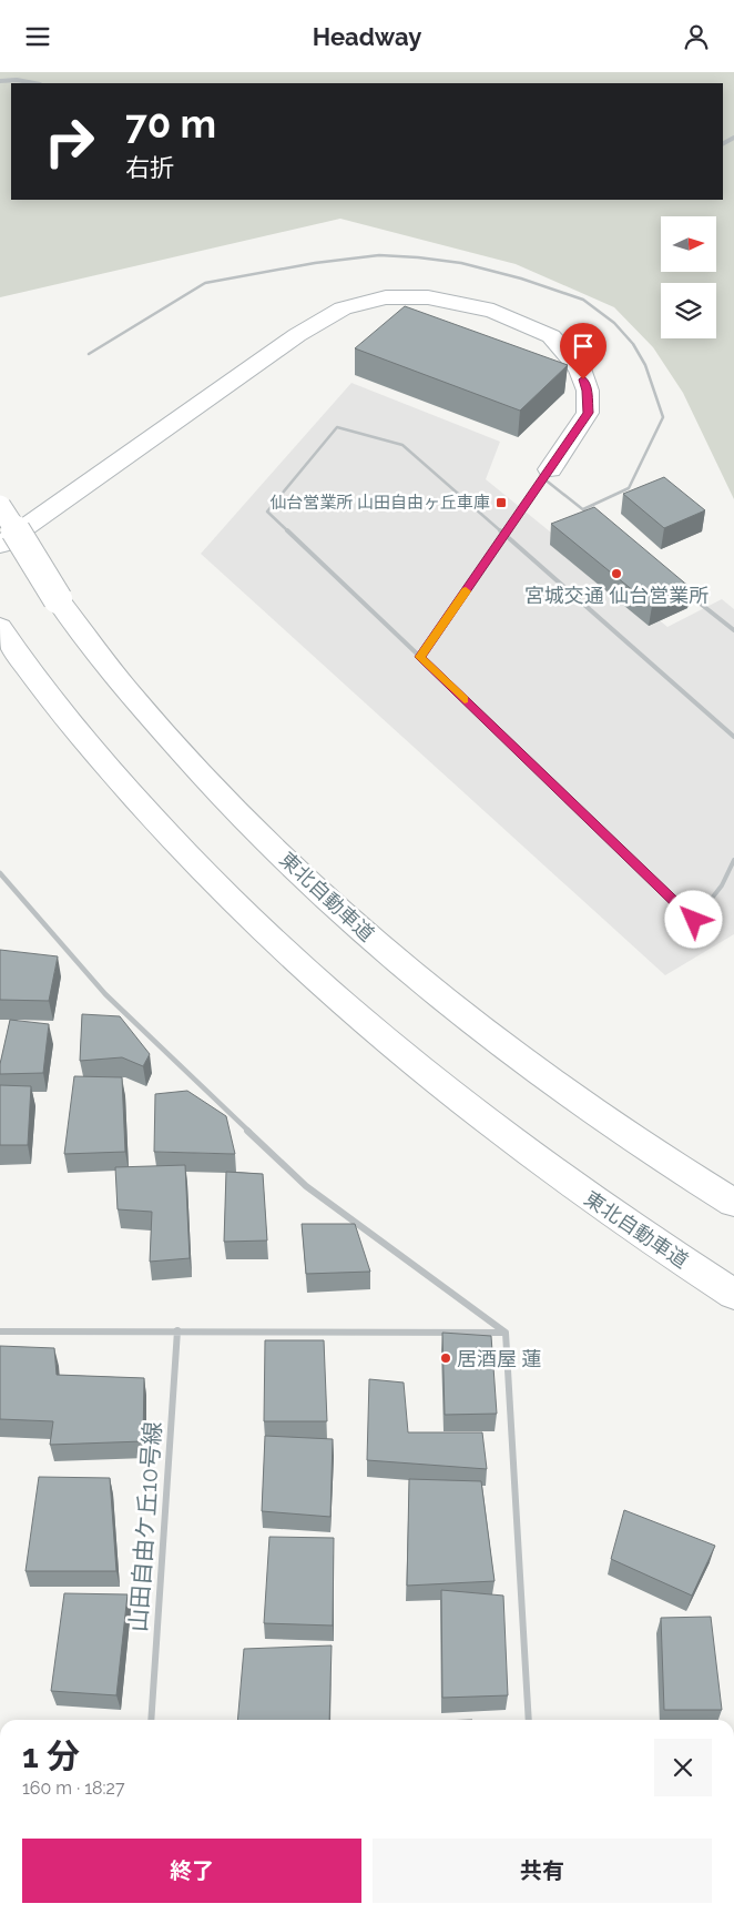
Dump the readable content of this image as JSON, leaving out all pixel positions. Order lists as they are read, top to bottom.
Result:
{
  "streets": {
    "main road": ["東北自動車道"],
    "street": ["山田自由ケ丘10号線"]
  },
  "places": {
    "transit": ["仙台営業所 山田自由ヶ丘車庫"],
    "other": ["宮城交通 仙台営業所", "居酒屋 蓮"]
  },
  "north": "right",
  "page": {
    "header": "Headway",
    "turn": ["70 m", "右折"],
    "heading": ["1 分", "160 m · 18:27"],
    "buttons": ["終了", "共有"]
  }
}
